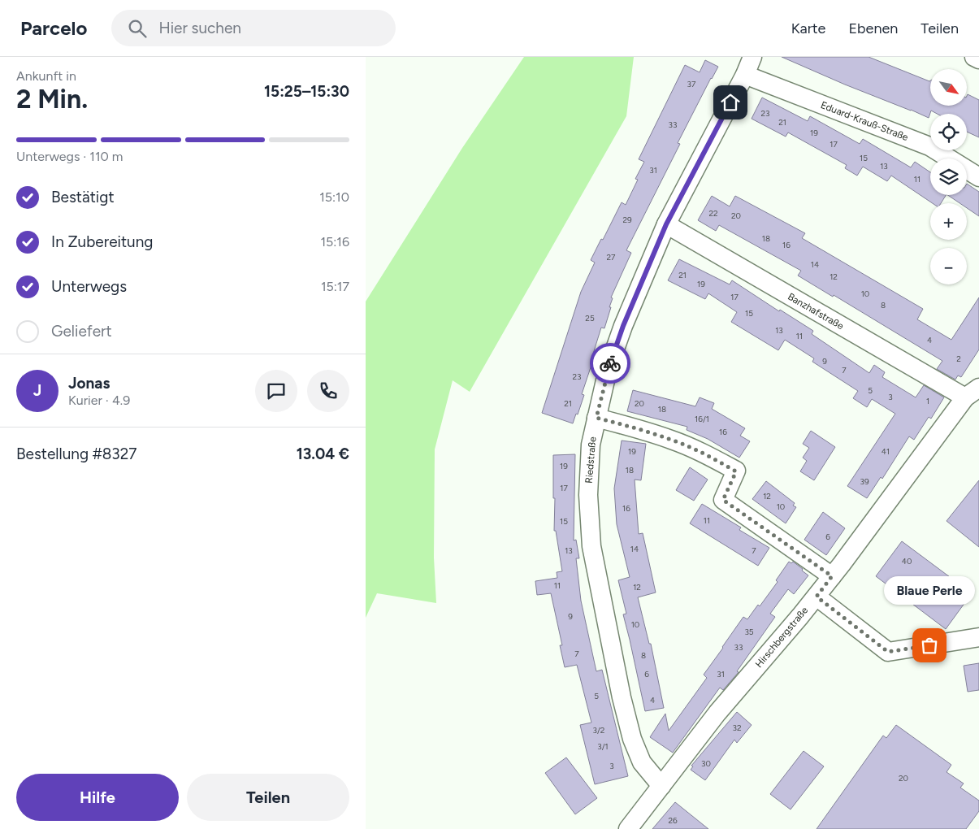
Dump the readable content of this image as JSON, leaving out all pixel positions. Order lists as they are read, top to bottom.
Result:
{
  "streets": {
    "street": [
      "Eduard-Krauß-Straße",
      "Banzhafstraße",
      "Riedstraße",
      "Hirschbergstraße"
    ]
  },
  "crossings": [
    ["Eduard-Krauß-Straße", "Riedstraße"],
    ["Banzhafstraße", "Riedstraße"],
    ["Banzhafstraße", "Hirschbergstraße"],
    ["Riedstraße", "Hirschbergstraße"]
  ],
  "places": ["Blaue Perle"],
  "house_numbers": [
    "37",
    "23",
    "21",
    "33",
    "19",
    "17",
    "15",
    "13",
    "31",
    "11",
    "22",
    "20",
    "29",
    "18",
    "16",
    "27",
    "14",
    "21",
    "12",
    "19",
    "10",
    "17",
    "8",
    "15",
    "25",
    "13",
    "11",
    "4",
    "2",
    "9",
    "7",
    "23",
    "5",
    "3",
    "1",
    "21",
    "20",
    "18",
    "16/1",
    "16",
    "19",
    "41",
    "19",
    "18",
    "39",
    "17",
    "12",
    "10",
    "16",
    "11",
    "15",
    "6",
    "14",
    "13",
    "7",
    "40",
    "11",
    "12",
    "9",
    "10",
    "35",
    "33",
    "7",
    "8",
    "6",
    "31",
    "5",
    "4",
    "32",
    "3/2",
    "3/1",
    "30",
    "3",
    "20",
    "26"
  ],
  "north": "bottom right",
  "page": {
    "header": "Parcelo",
    "search": "Hier suchen",
    "nav": ["Karte", "Ebenen", "Teilen"],
    "heading": ["2 Min.", "Ankunft in", "15:25–15:30"],
    "panel": [
      "Jonas",
      "Kurier · 4.9",
      "Bestellung #8327",
      "13.04 €"
    ],
    "map_buttons": ["+", "−"],
    "bar": "Unterwegs · 110 m",
    "list": [
      ["Bestätigt", "15:10"],
      ["In Zubereitung", "15:16"],
      ["Unterwegs", "15:17"],
      "Geliefert"
    ],
    "round": "J",
    "bubble": "Blaue Perle",
    "buttons": ["Hilfe", "Teilen"]
  }
}
